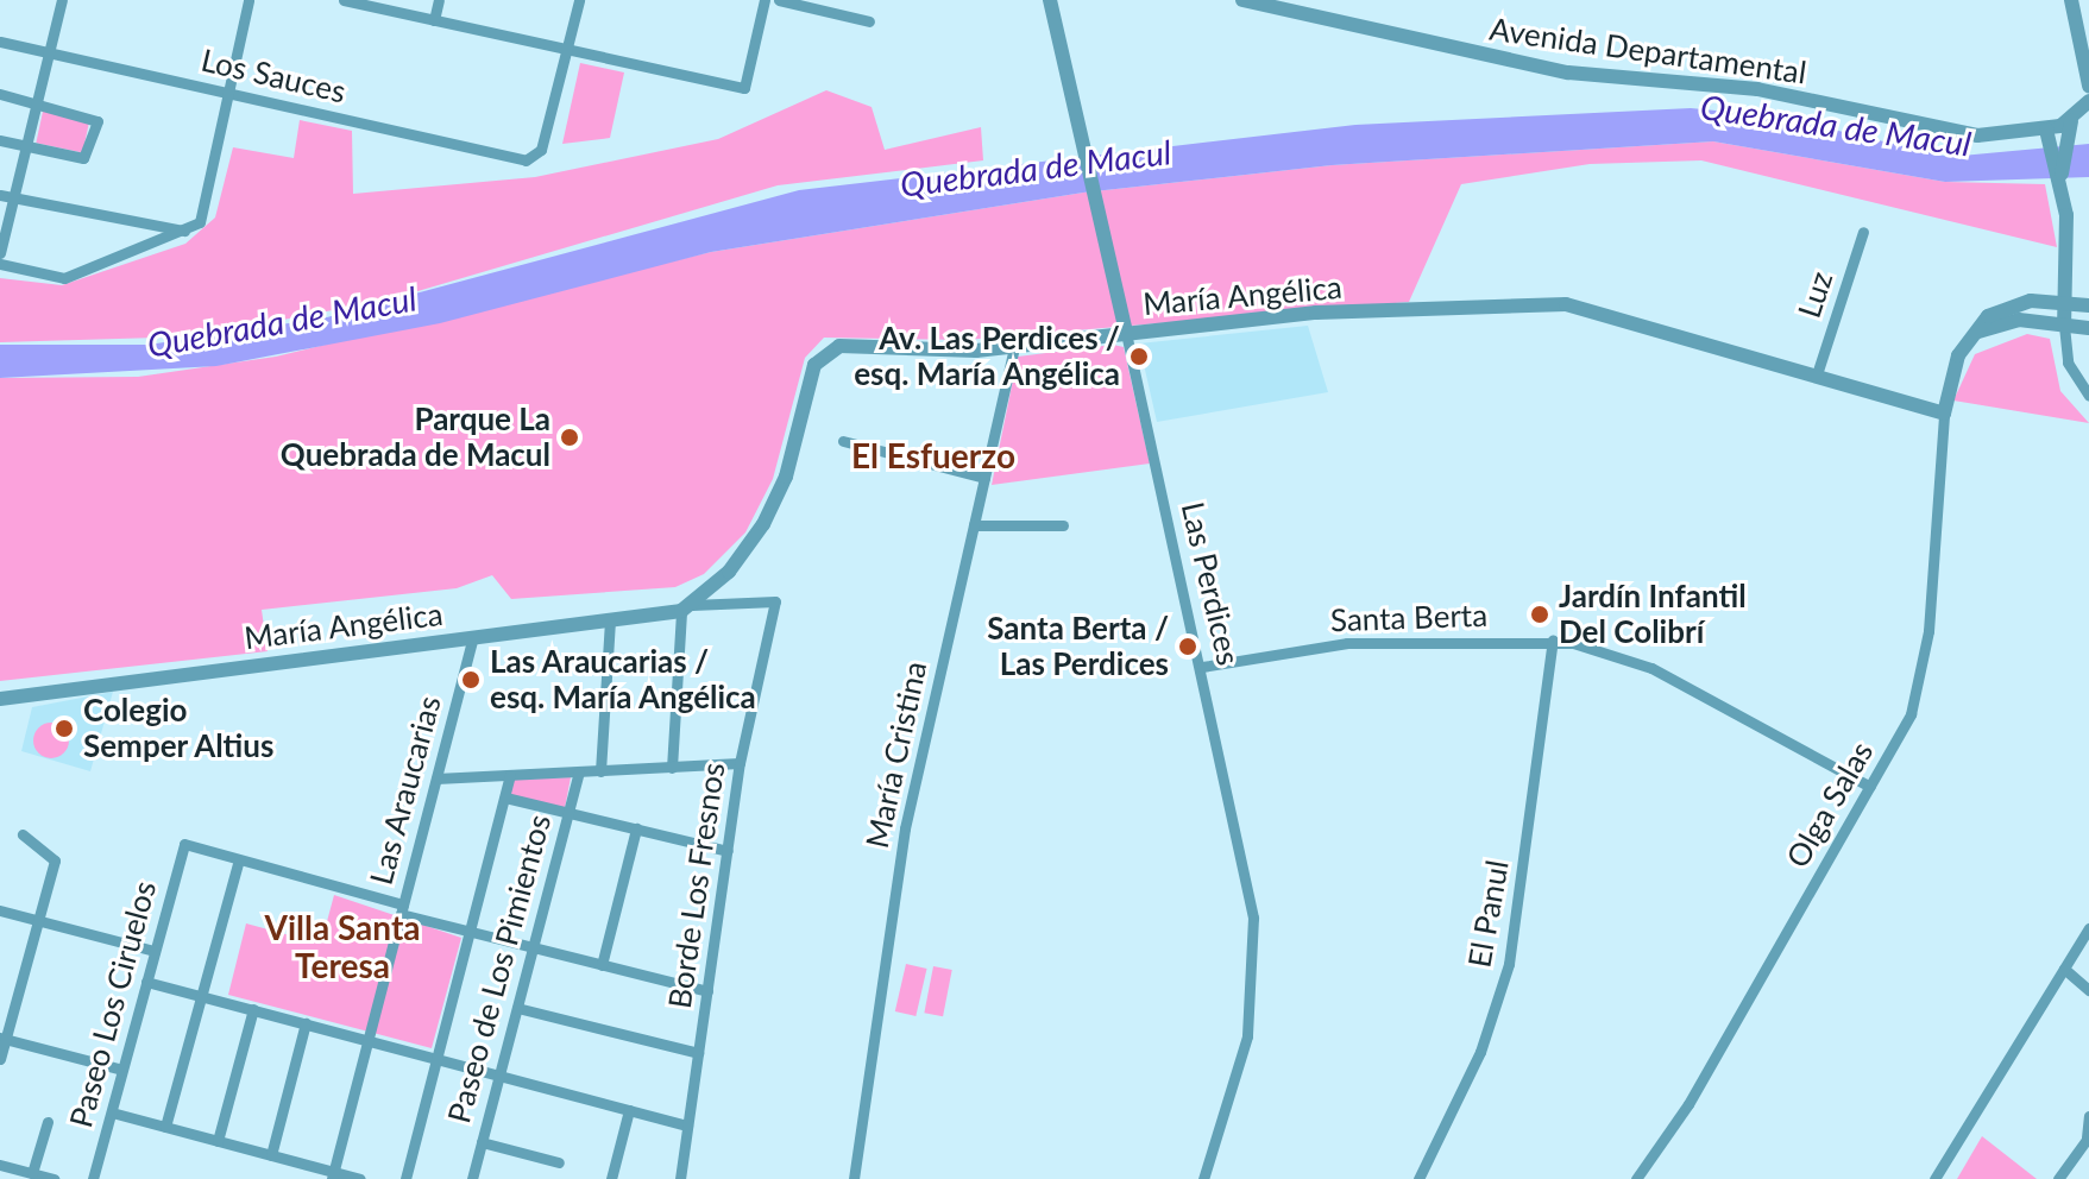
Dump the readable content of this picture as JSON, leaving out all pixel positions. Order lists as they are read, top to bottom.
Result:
{
  "streets": {
    "street": [
      "Avenida Departamental",
      "Los Sauces",
      "Luz",
      "María Angélica",
      "Las Perdices",
      "Santa Berta",
      "María Cristina",
      "Las Araucarias",
      "Olga Salas",
      "Borde Los Fresnos",
      "El Panul",
      "Paseo de Los Pimientos",
      "Paseo Los Ciruelos"
    ]
  },
  "crossings": [
    ["Luz", "María Angélica"],
    ["María Angélica", "Las Perdices"],
    ["María Angélica", "María Cristina"],
    ["María Angélica", "Las Araucarias"],
    ["María Angélica", "Olga Salas"],
    ["María Angélica", "Borde Los Fresnos"],
    ["Las Perdices", "Santa Berta"],
    ["Santa Berta", "Olga Salas"],
    ["Santa Berta", "El Panul"]
  ],
  "districts": ["El Esfuerzo", "Villa Santa Teresa"],
  "water": ["Quebrada de Macul"],
  "places": [
    "Av. Las Perdices / esq. María Angélica",
    "Parque La Quebrada de Macul",
    "Jardín Infantil Del Colibrí",
    "Santa Berta / Las Perdices",
    "Las Araucarias / esq. María Angélica",
    "Colegio Semper Altius"
  ]
}
